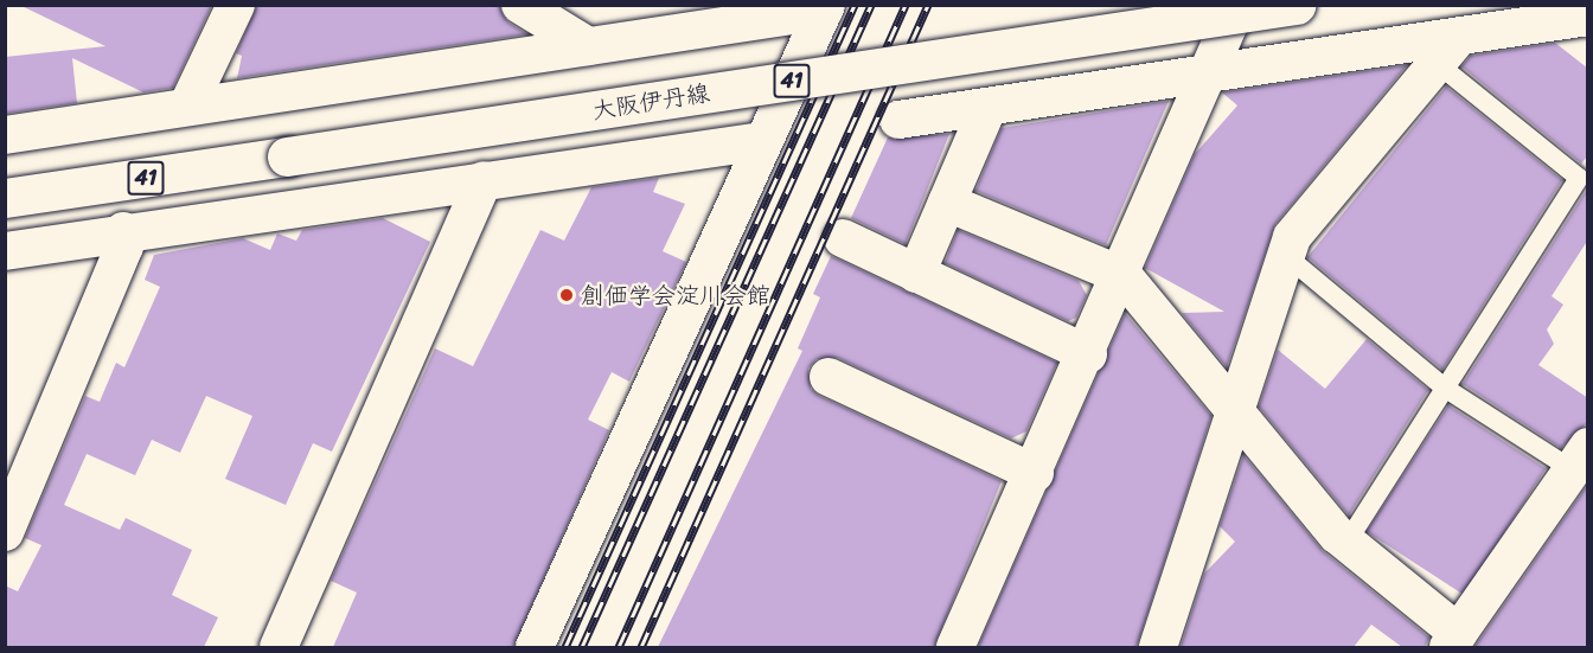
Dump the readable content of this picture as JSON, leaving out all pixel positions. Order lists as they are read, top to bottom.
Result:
{
  "streets": {
    "main road": ["41", "大阪伊丹線"]
  },
  "places": ["創価学会淀川会館"]
}
